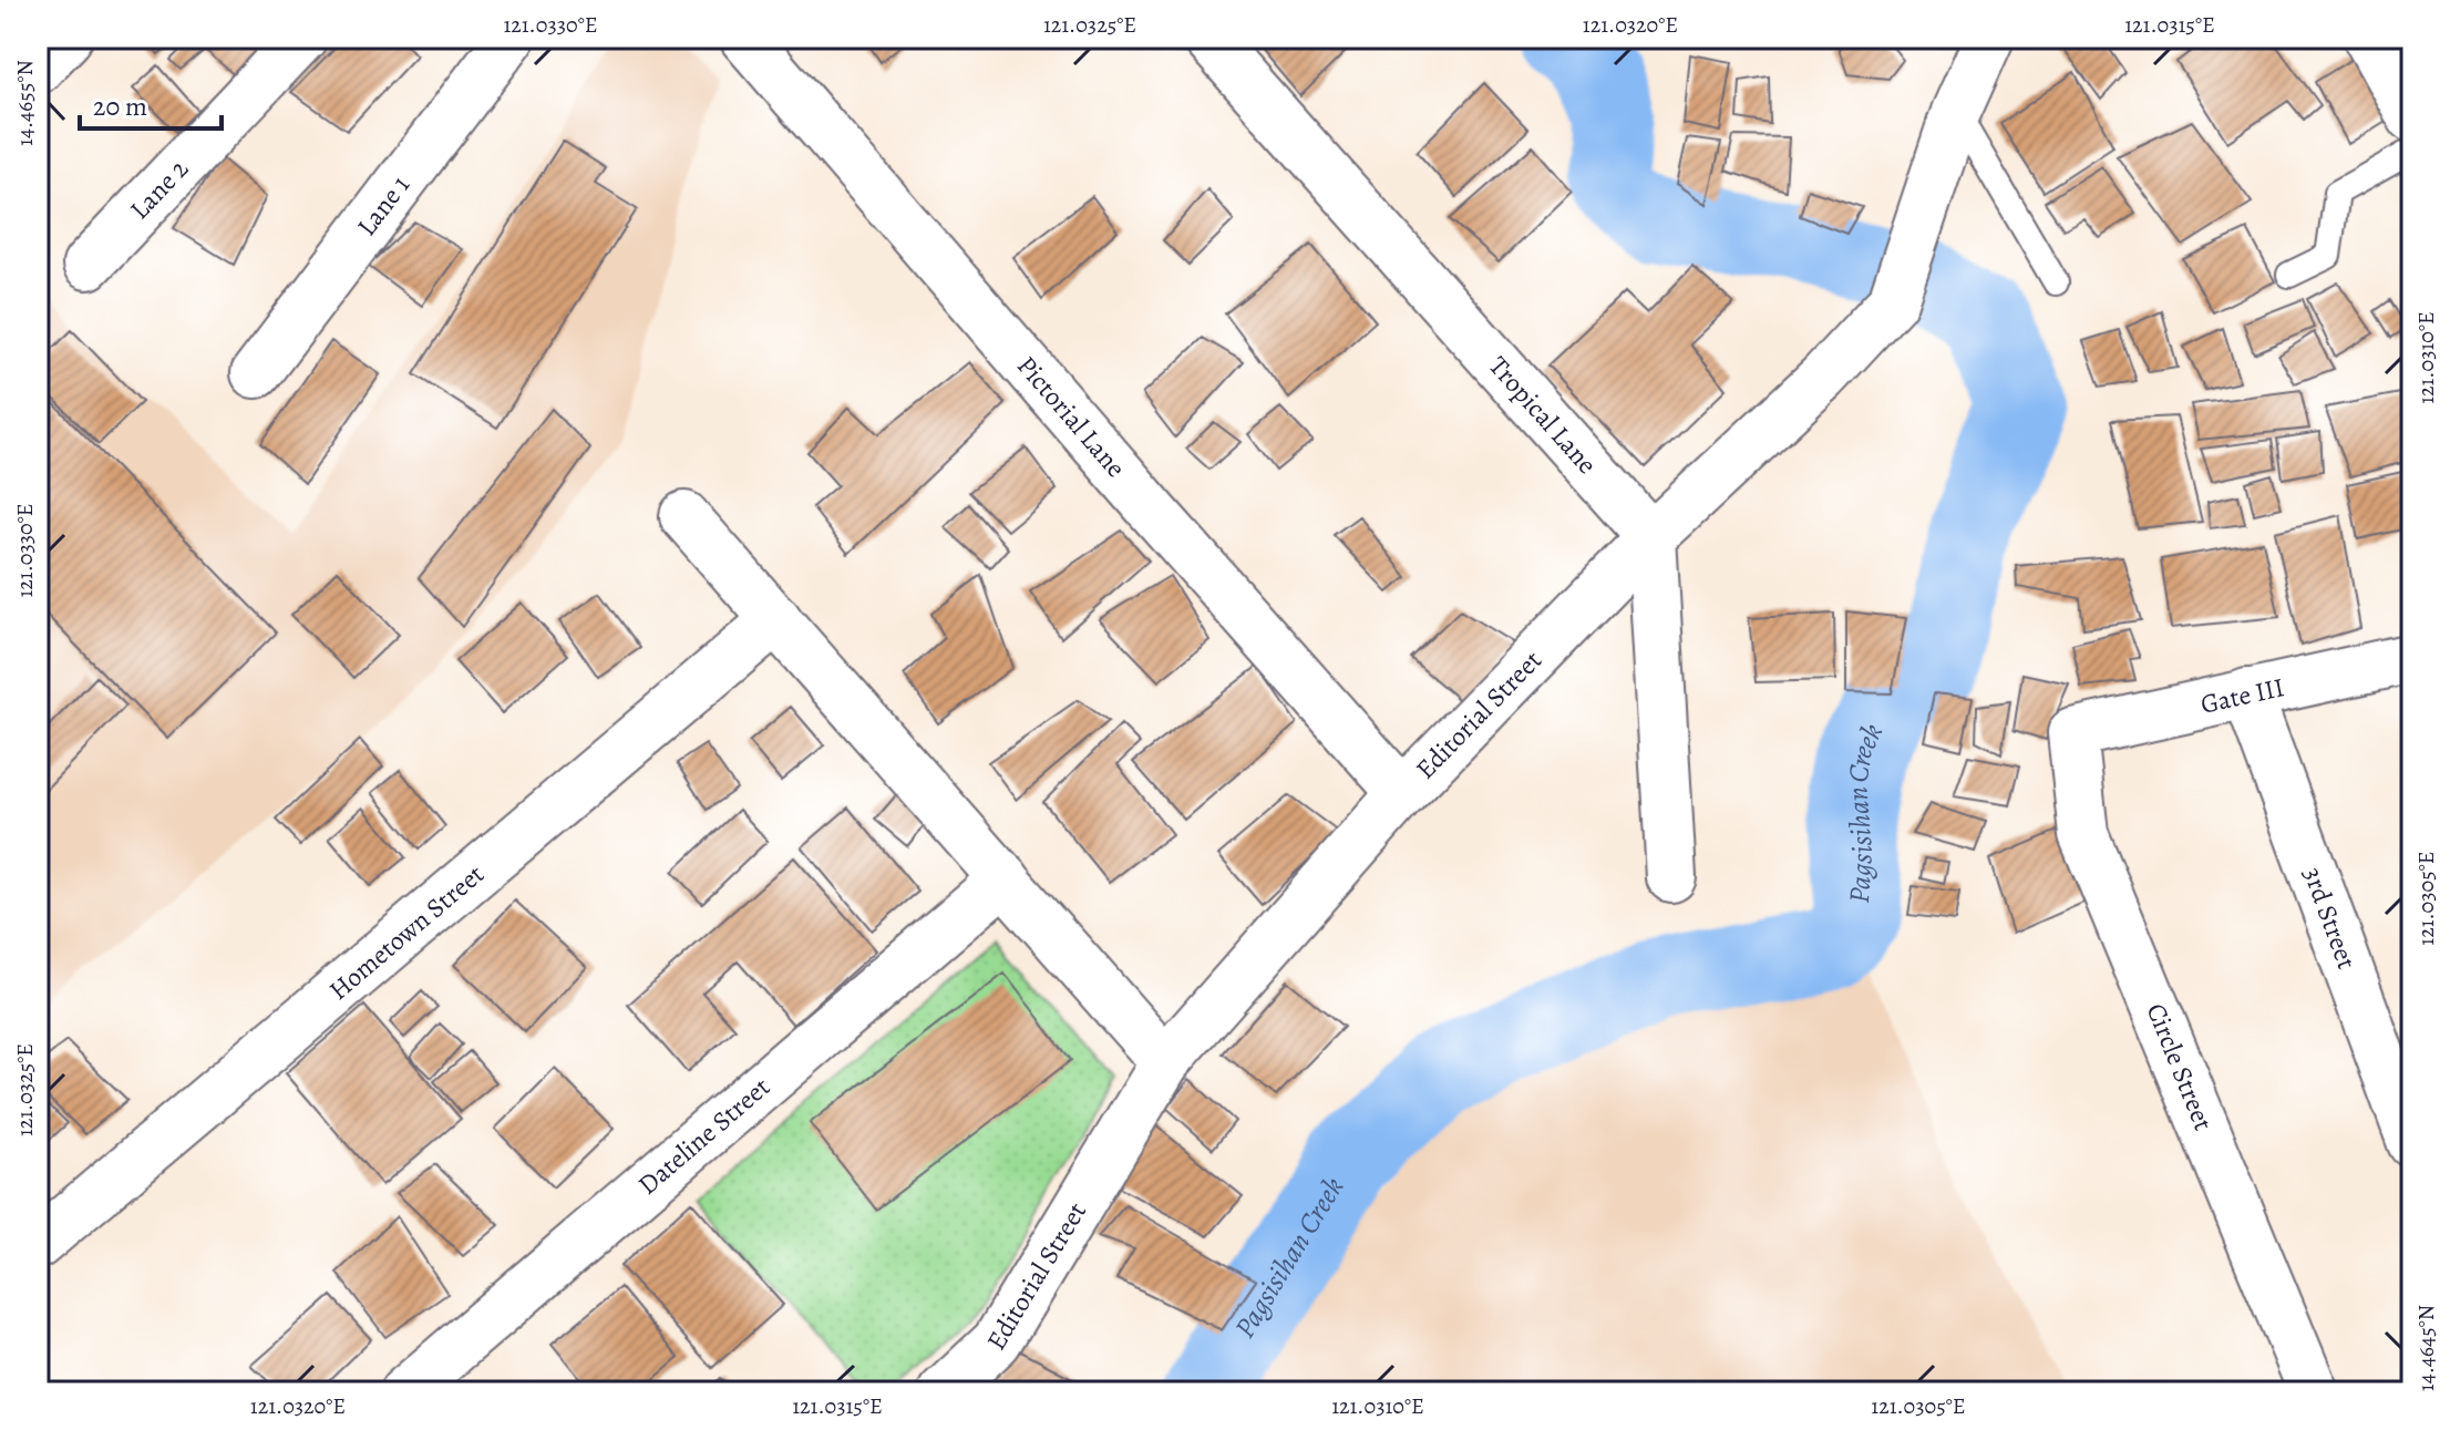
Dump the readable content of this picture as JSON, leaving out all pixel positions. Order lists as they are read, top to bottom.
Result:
{
  "streets": {
    "street": [
      "Lane 2",
      "Lane 1",
      "Tropical Lane",
      "Pictorial Lane",
      "Gate III",
      "Editorial Street",
      "3rd Street",
      "Hometown Street",
      "Circle Street",
      "Dateline Street"
    ]
  },
  "crossings": [
    ["Tropical Lane", "Editorial Street"],
    ["Pictorial Lane", "Editorial Street"],
    ["Gate III", "3rd Street"],
    ["Gate III", "Circle Street"]
  ],
  "water": ["Pagsisihan Creek"],
  "scale_bar": "20 m",
  "coordinates": [
    "121.0330°E",
    "121.0325°E",
    "121.0320°E",
    "121.0315°E",
    "14.4655°N",
    "121.0310°E",
    "121.0305°E",
    "14.4645°N"
  ]
}
